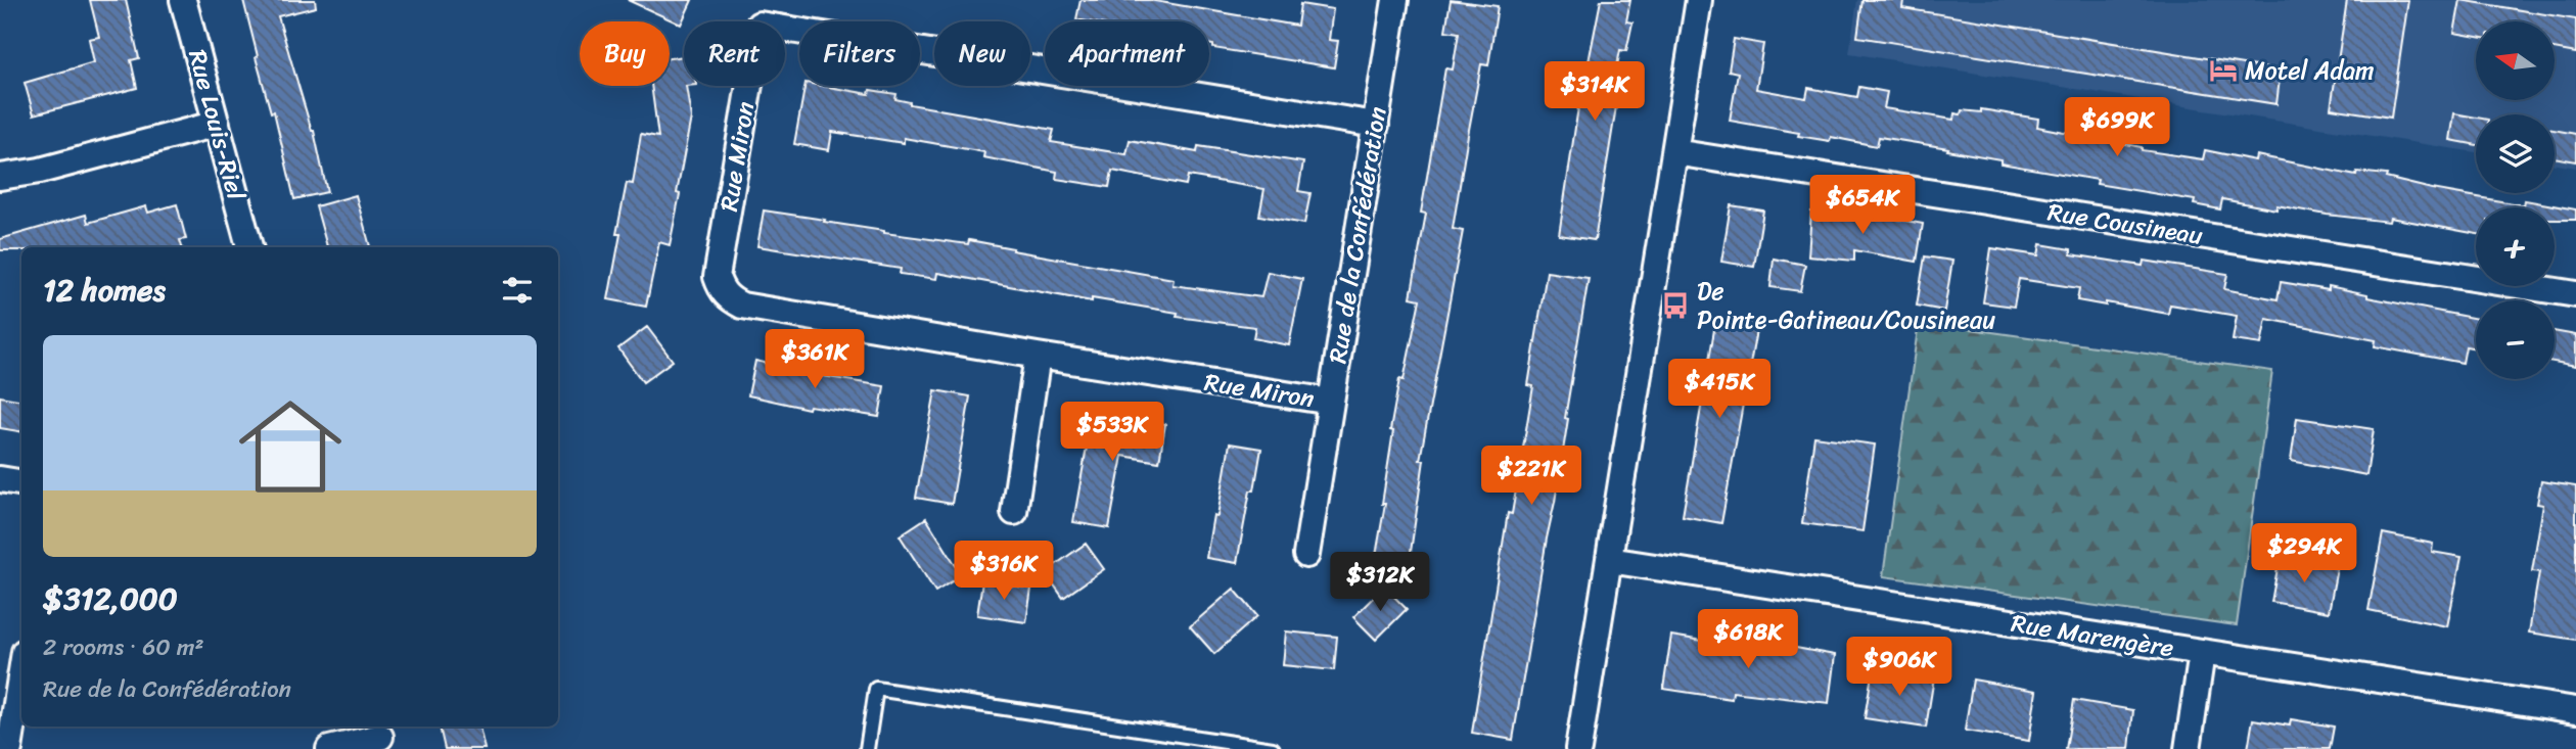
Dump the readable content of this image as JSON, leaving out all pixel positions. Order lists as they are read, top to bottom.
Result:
{
  "streets": {
    "street": [
      "Rue Louis-Riel",
      "Rue Miron",
      "Rue Cousineau",
      "Rue de la Confédération",
      "Rue Marengère"
    ]
  },
  "crossings": [
    ["Rue Miron", "Rue de la Confédération"]
  ],
  "places": {
    "hotel": ["Motel Adam"],
    "bus stop": ["De Pointe-Gatineau/Cousineau"]
  },
  "north": "left",
  "page": {
    "map_buttons": ["+", "−"],
    "chip": [
      "Buy",
      "Rent",
      "Filters",
      "New",
      "Apartment"
    ],
    "price": [
      "$314K",
      "$699K",
      "$654K",
      "$361K",
      "$415K",
      "$533K",
      "$221K",
      "$294K",
      "$316K",
      "$312K",
      "$618K",
      "$906K"
    ],
    "heading": "12 homes",
    "list": [
      {
        "name": "$312,000",
        "note": "2 rooms · 60 m² · Rue de la Confédération"
      }
    ]
  }
}
